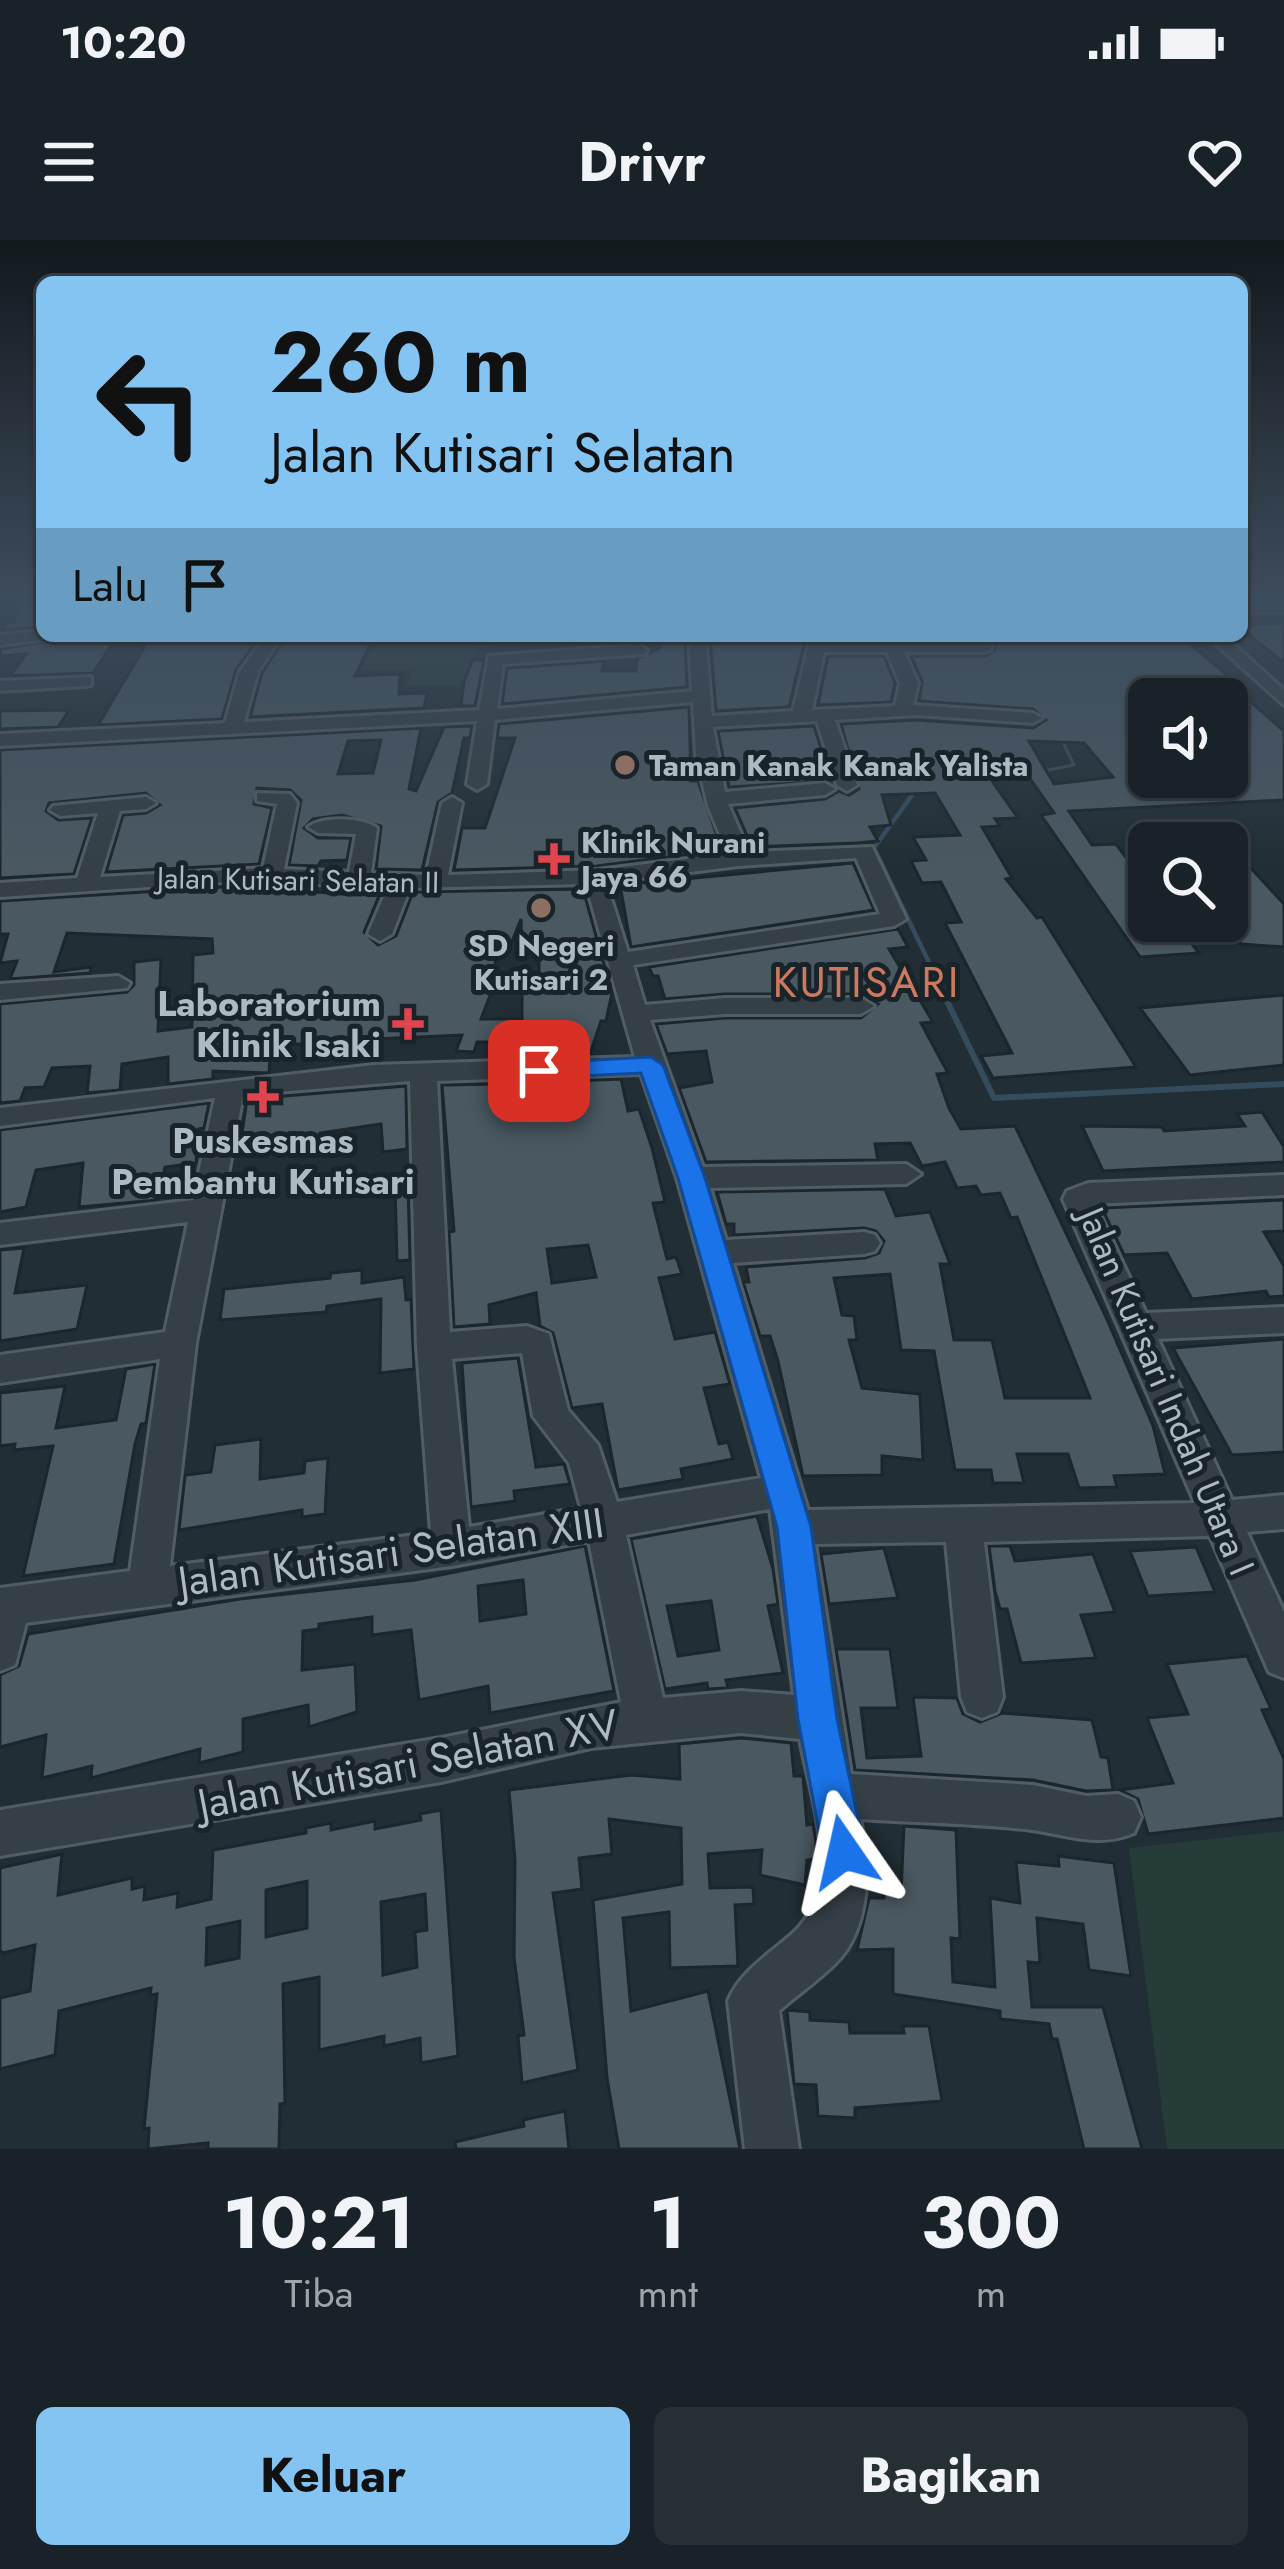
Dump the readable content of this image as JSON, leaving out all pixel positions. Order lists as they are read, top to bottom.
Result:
{
  "streets": {
    "street": [
      "Jalan Kutisari Selatan II",
      "Jalan Kutisari Indah Utara I",
      "Jalan Kutisari Selatan XIII",
      "Jalan Kutisari Selatan XV"
    ]
  },
  "crossings": [
    ["Jalan Kutisari Indah Utara I", "Jalan Kutisari Selatan XIII"]
  ],
  "districts": ["KUTISARI"],
  "places": {
    "other": ["Taman Kanak Kanak Yalista", "SD Negeri Kutisari 2"],
    "health": ["Klinik Nurani Jaya 66", "Laboratorium Klinik Isaki", "Puskesmas Pembantu Kutisari"]
  },
  "page": {
    "status": "10:20",
    "header": "Drivr",
    "turn": ["260 m", "Jalan Kutisari Selatan"],
    "then": "Lalu",
    "eta": [
      "10:21",
      "Tiba",
      "1",
      "mnt",
      "300",
      "m"
    ],
    "buttons": ["Keluar", "Bagikan"]
  }
}
